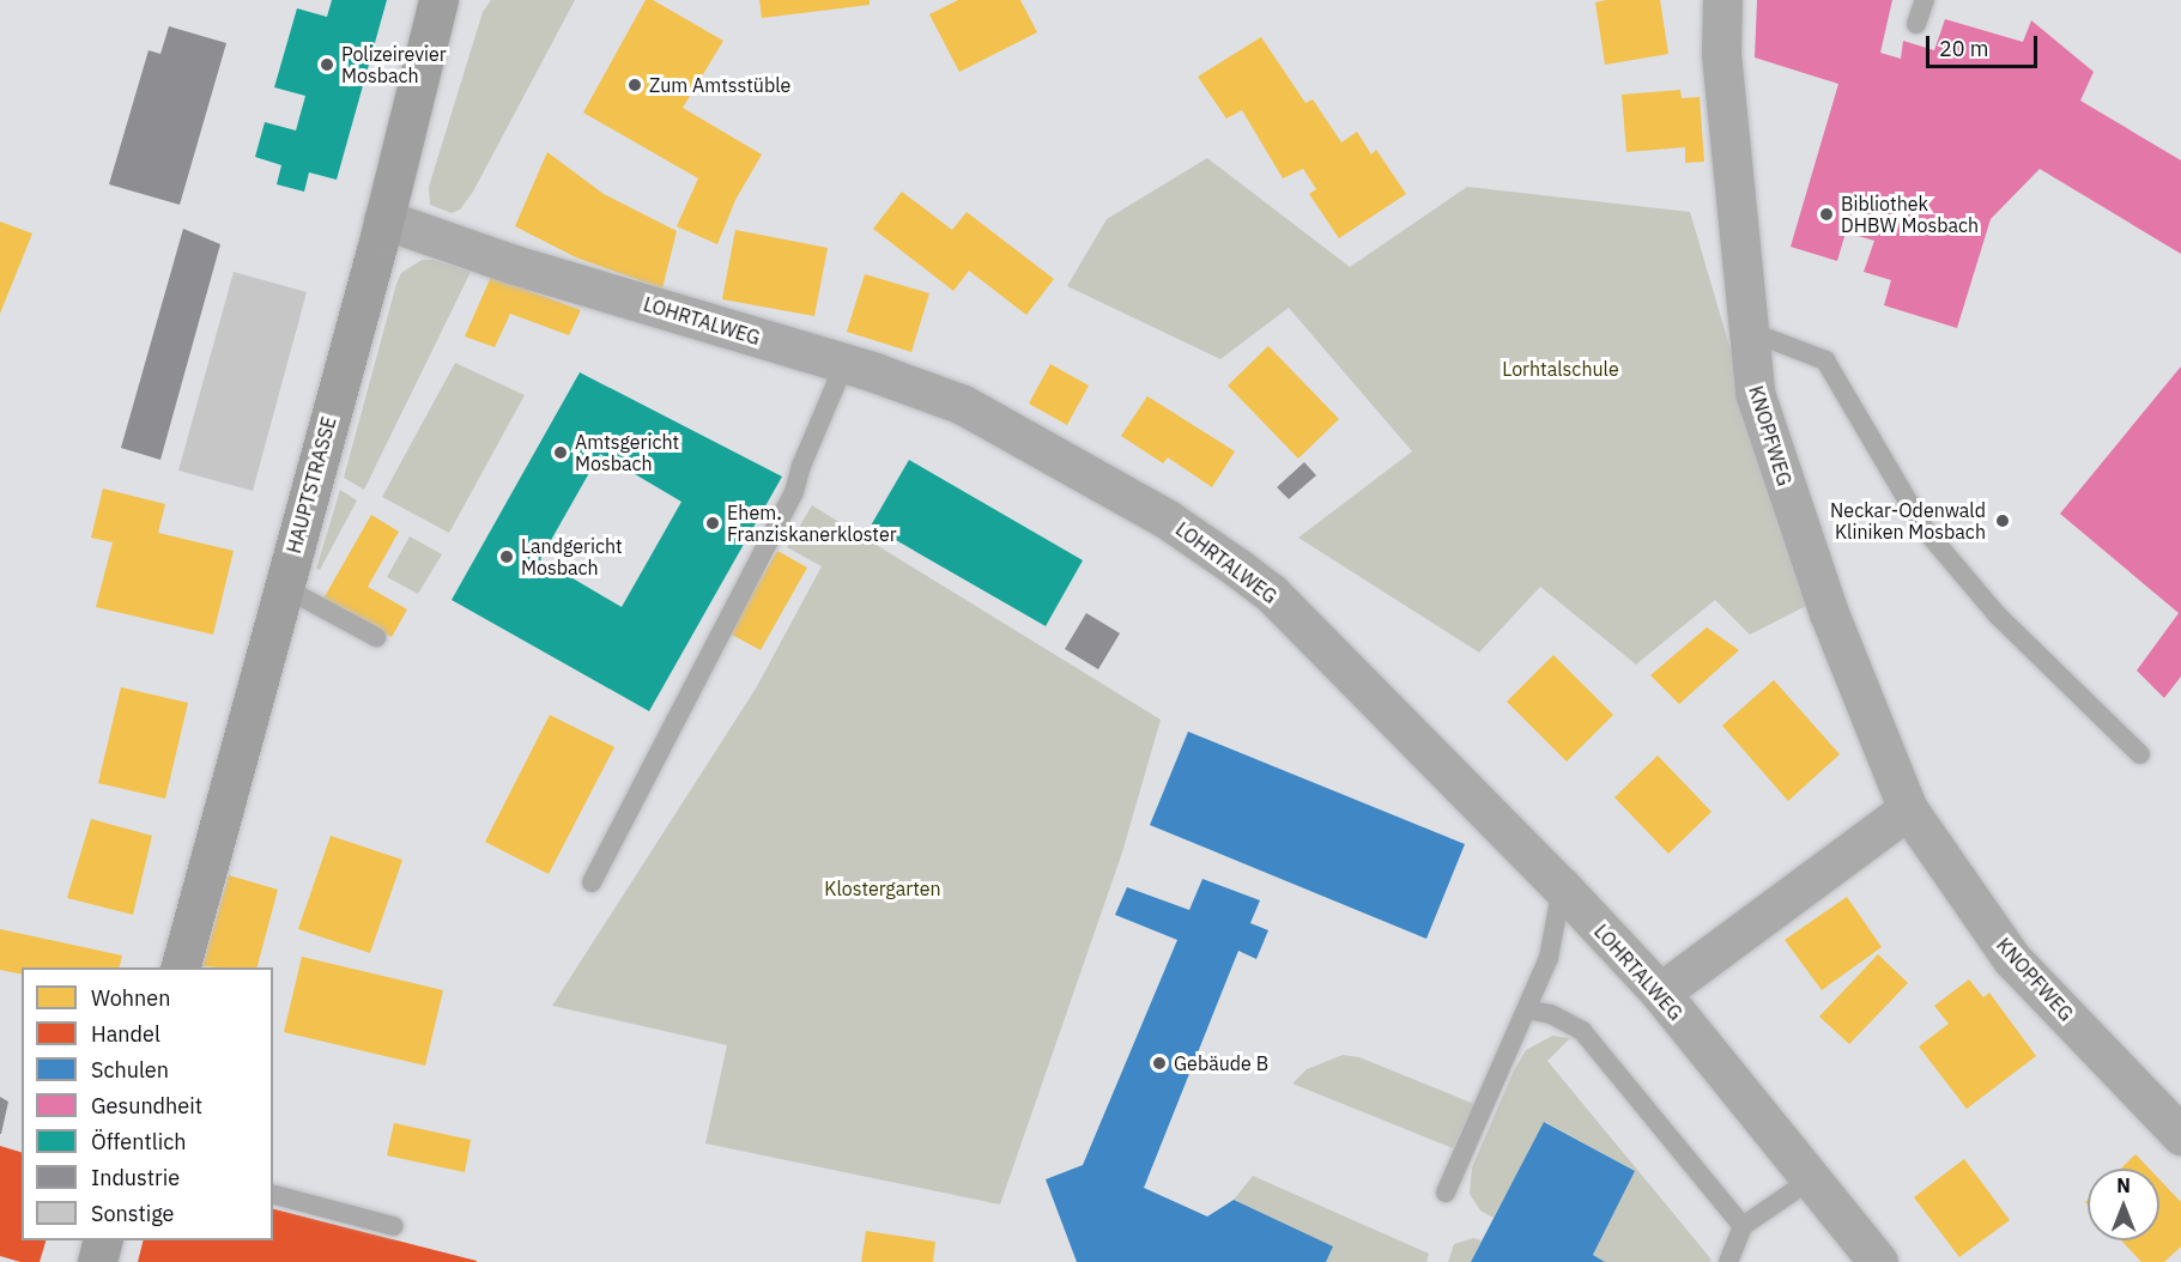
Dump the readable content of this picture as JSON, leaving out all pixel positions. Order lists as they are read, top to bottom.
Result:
{
  "streets": {
    "street": ["LOHRTALWEG", "KNOPFWEG", "HAUPTSTRASSE"]
  },
  "crossings": [
    ["LOHRTALWEG", "HAUPTSTRASSE"]
  ],
  "parks": ["Lorhtalschule", "Klostergarten"],
  "places": [
    "Polizeirevier Mosbach",
    "Zum Amtsstüble",
    "Bibliothek DHBW Mosbach",
    "Amtsgericht Mosbach",
    "Neckar-Odenwald Kliniken Mosbach",
    "Ehem. Franziskanerkloster",
    "Landgericht Mosbach",
    "Gebäude B"
  ],
  "legend": [
    "Wohnen",
    "Handel",
    "Schulen",
    "Gesundheit",
    "Öffentlich",
    "Industrie",
    "Sonstige"
  ],
  "scale_bar": "20 m",
  "north": "top"
}
